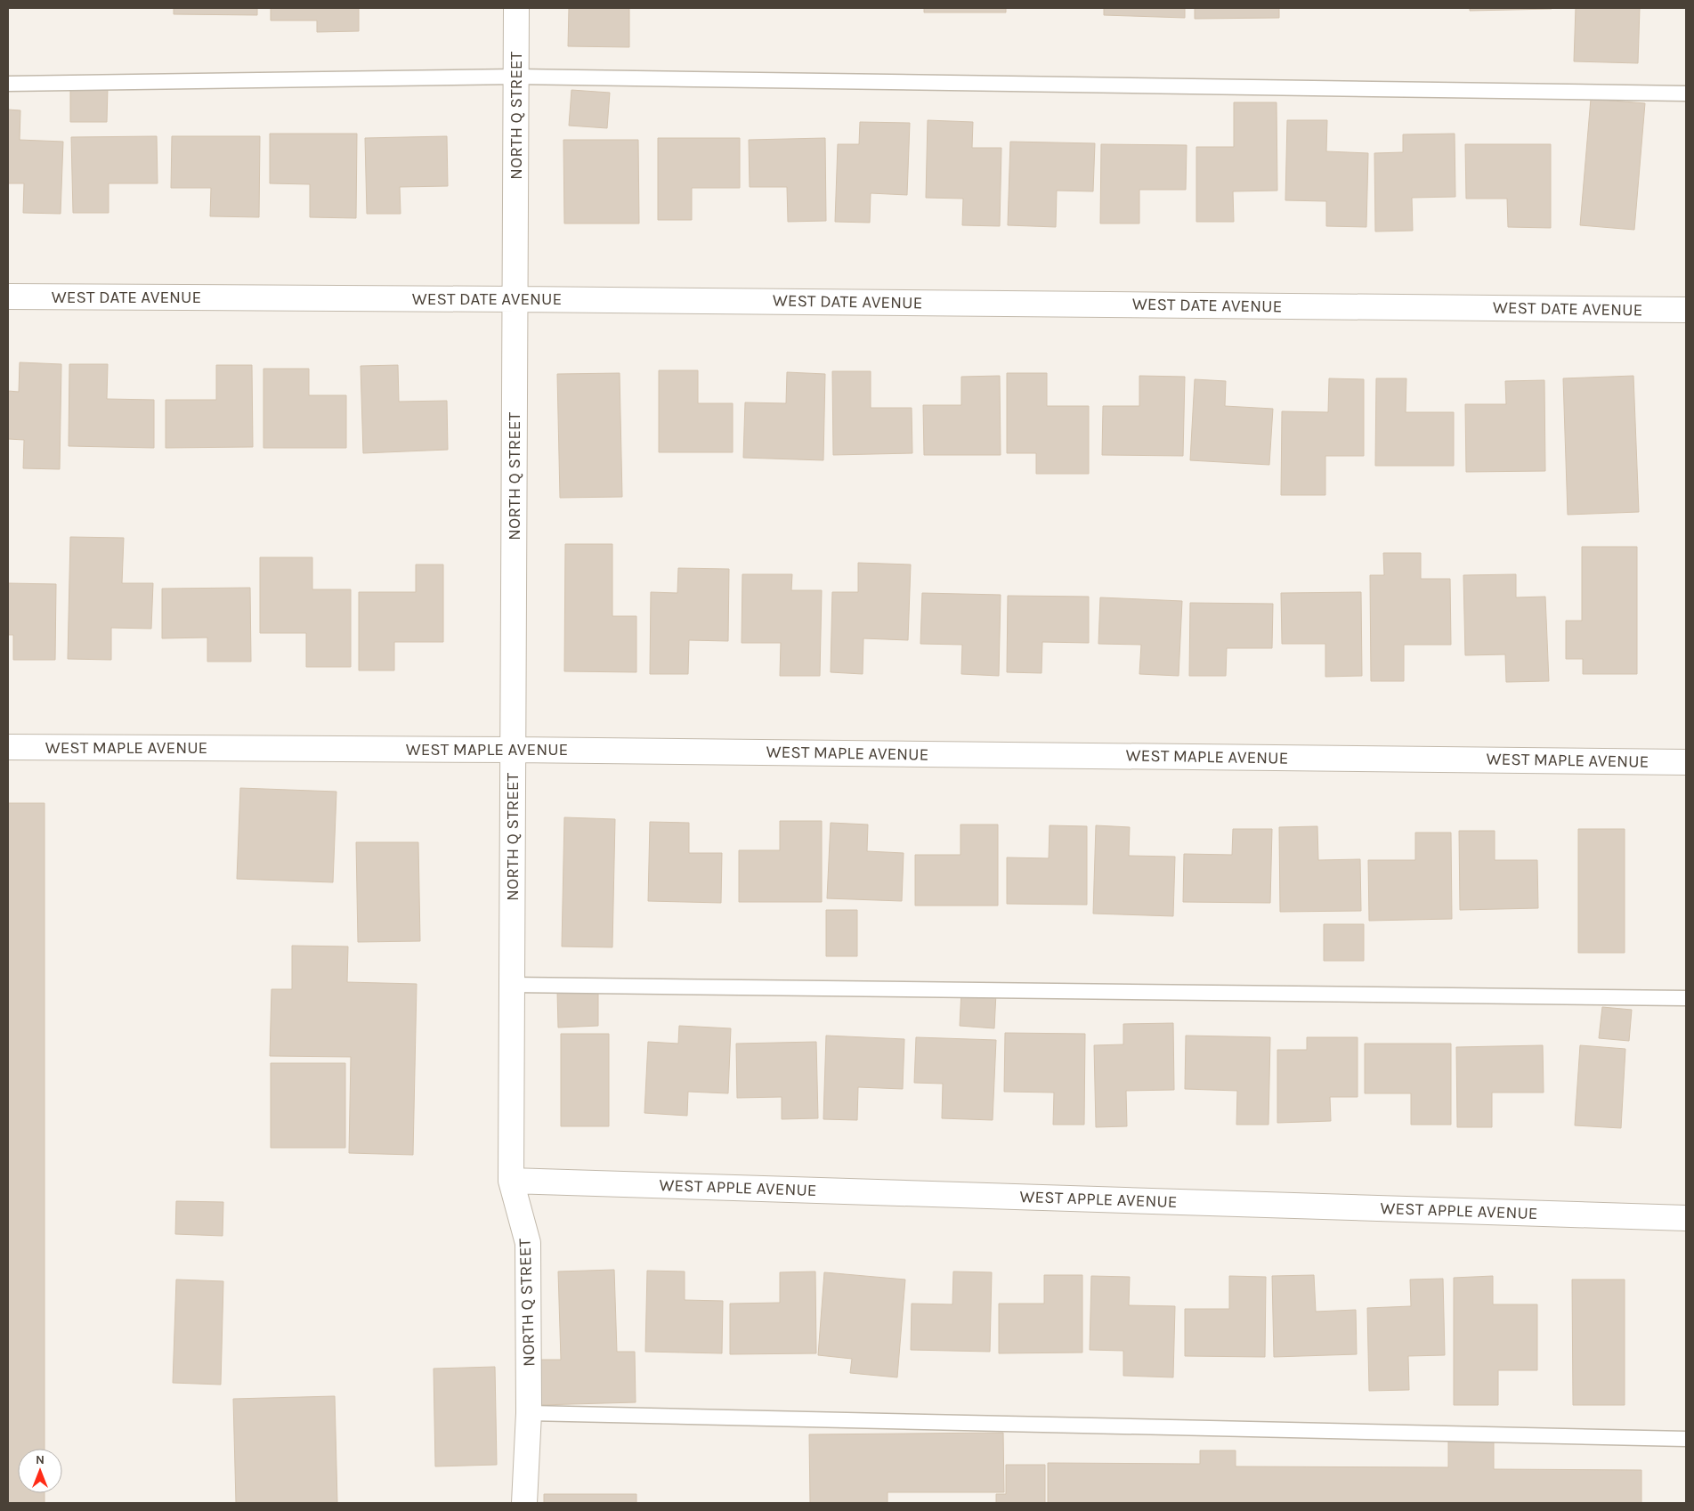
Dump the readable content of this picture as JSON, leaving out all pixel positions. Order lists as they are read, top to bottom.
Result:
{
  "streets": {
    "street": [
      "NORTH Q STREET",
      "WEST DATE AVENUE",
      "WEST MAPLE AVENUE",
      "WEST APPLE AVENUE"
    ]
  },
  "crossings": [
    ["NORTH Q STREET", "WEST DATE AVENUE"],
    ["NORTH Q STREET", "WEST MAPLE AVENUE"],
    ["NORTH Q STREET", "WEST APPLE AVENUE"]
  ],
  "north": "top"
}
